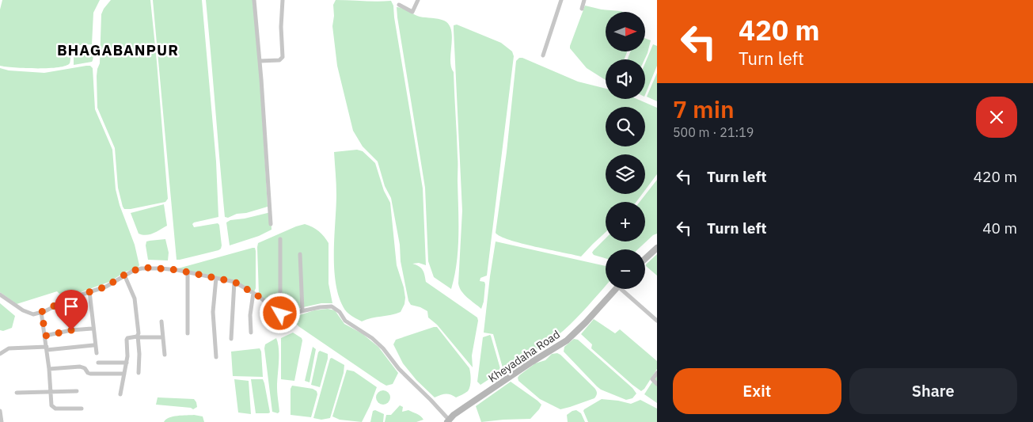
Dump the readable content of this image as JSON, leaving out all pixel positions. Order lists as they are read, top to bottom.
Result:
{
  "streets": {
    "main road": ["Kheyadaha Road"]
  },
  "districts": ["BHAGABANPUR"],
  "north": "right",
  "page": {
    "turn": ["420 m", "Turn left"],
    "map_buttons": ["+", "−"],
    "heading": ["7 min", "500 m · 21:19"],
    "list": [
      {
        "name": "Turn left",
        "value": "420 m"
      },
      {
        "name": "Turn left",
        "value": "40 m"
      }
    ],
    "buttons": ["Exit", "Share"]
  }
}
